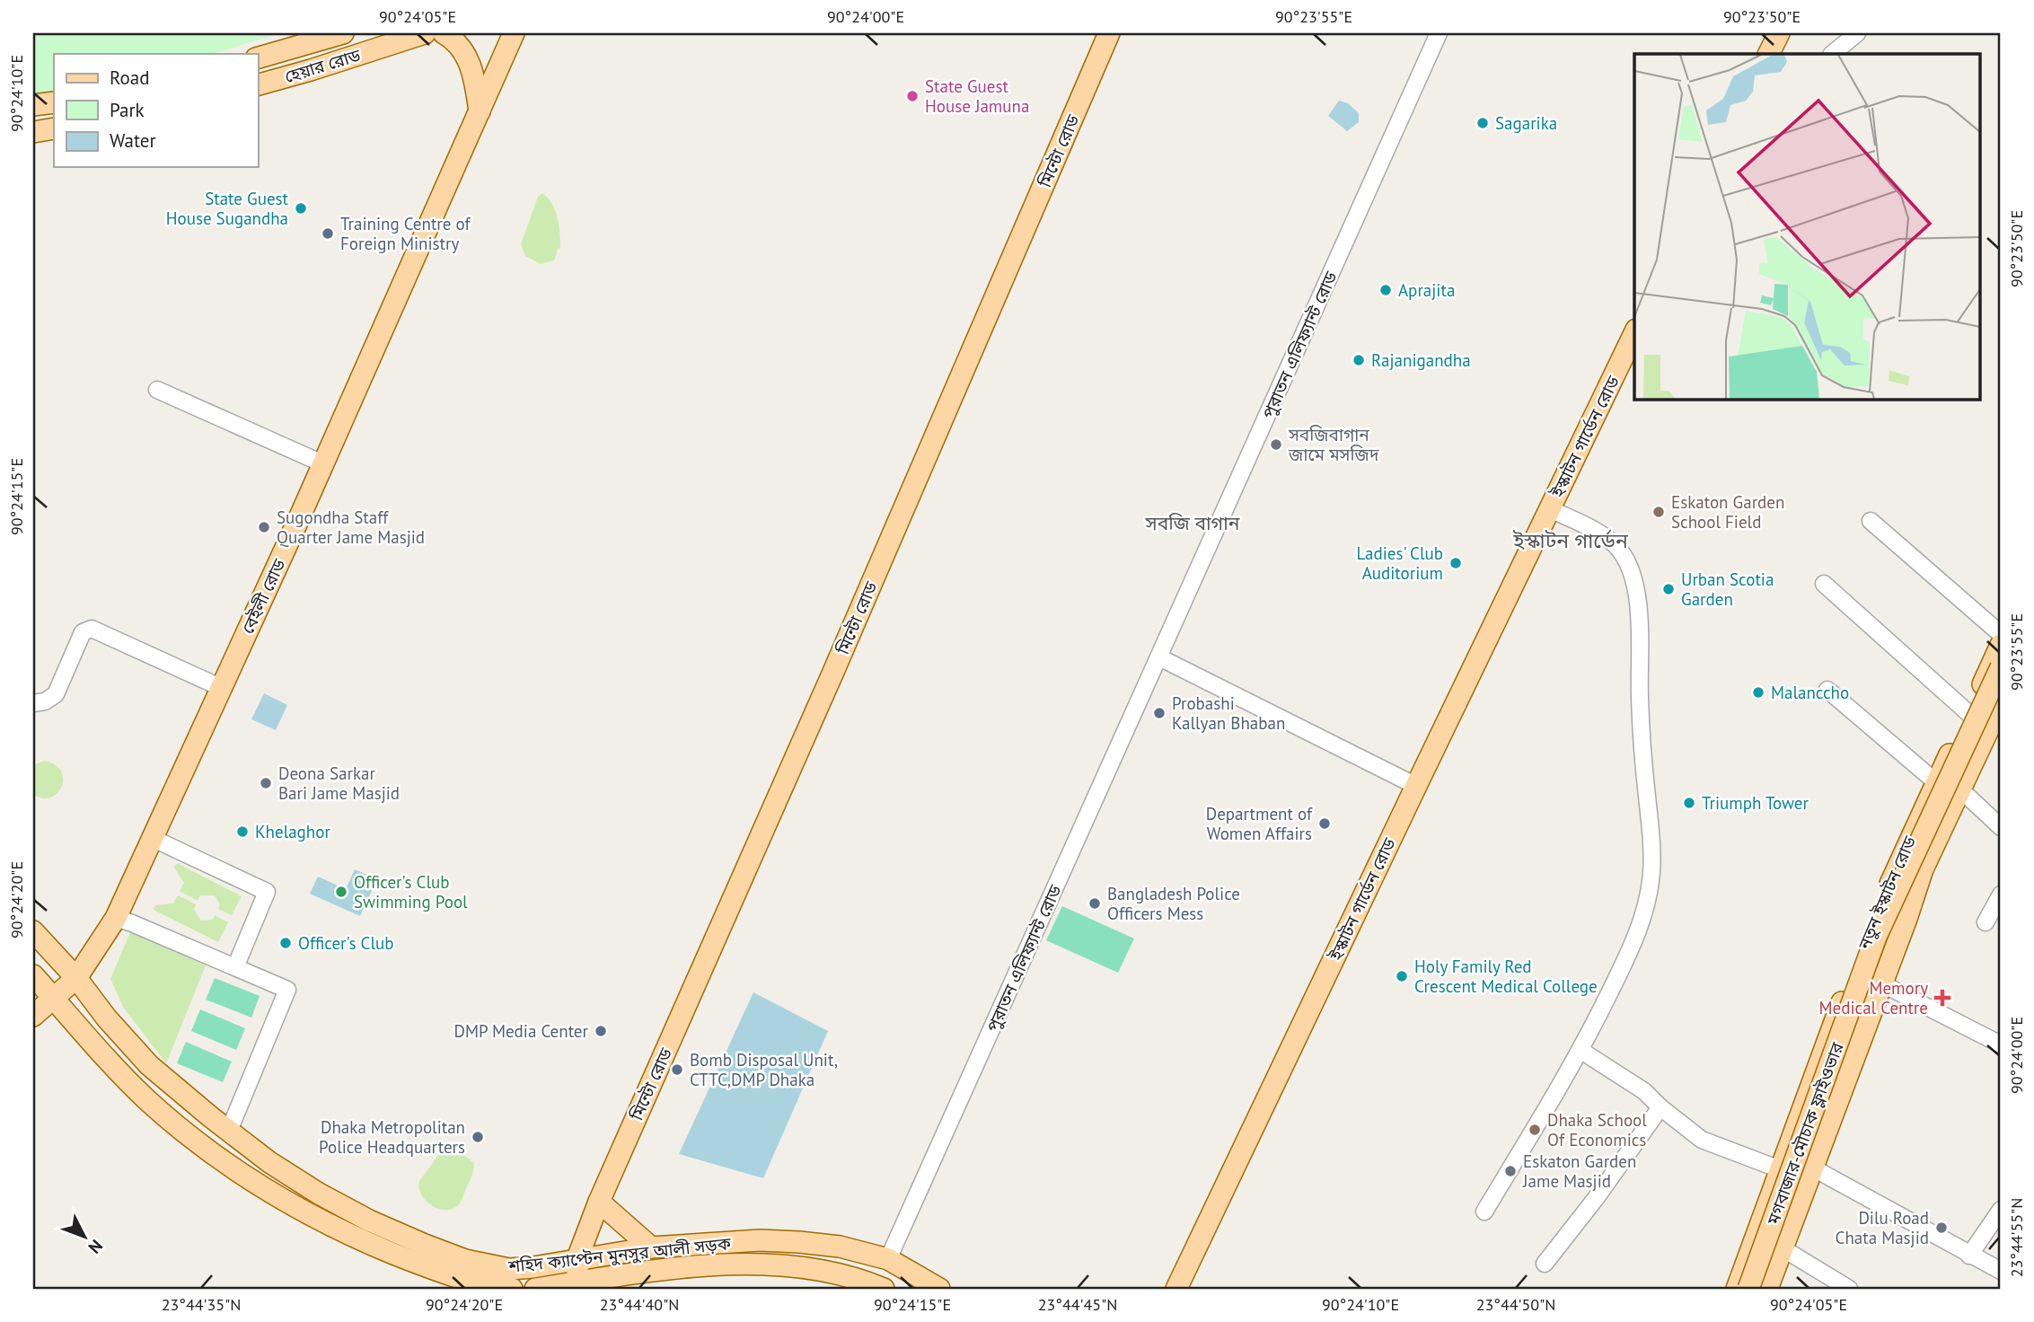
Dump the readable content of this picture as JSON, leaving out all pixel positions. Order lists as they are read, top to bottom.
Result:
{
  "streets": {
    "main road": [
      "হেয়ার রোড",
      "মিন্টো রোড",
      "ইস্কাটন গার্ডেন রোড",
      "বেইলী রোড",
      "নতুন ইস্কাটন রোড",
      "মগবাজার-মৌচাক ফ্লাইওভার",
      "শহিদ ক্যাপ্টেন মুনসুর আলী সড়ক"
    ],
    "street": ["পুরাতন এলিফ্যান্ট রোড"]
  },
  "crossings": [
    ["মিন্টো রোড", "শহিদ ক্যাপ্টেন মুনসুর আলী সড়ক"],
    ["পুরাতন এলিফ্যান্ট রোড", "শহিদ ক্যাপ্টেন মুনসুর আলী সড়ক"],
    ["বেইলী রোড", "শহিদ ক্যাপ্টেন মুনসুর আলী সড়ক"]
  ],
  "districts": ["সবজি বাগান", "ইস্কাটন গার্ডেন"],
  "places": {
    "other": [
      "State Guest House Jamuna",
      "Sagarika",
      "State Guest House Sugandha",
      "Training Centre of Foreign Ministry",
      "Aprajita",
      "Rajanigandha",
      "সবজিবাগান জামে মসজিদ",
      "Eskaton Garden School Field",
      "Sugondha Staff Quarter Jame Masjid",
      "Ladies' Club Auditorium",
      "Urban Scotia Garden",
      "Malanccho",
      "Probashi Kallyan Bhaban",
      "Deona Sarkar Bari Jame Masjid",
      "Triumph Tower",
      "Department of Women Affairs",
      "Khelaghor",
      "Officer's Club Swimming Pool",
      "Bangladesh Police Officers Mess",
      "Officer's Club",
      "Holy Family Red Crescent Medical College",
      "DMP Media Center",
      "Bomb Disposal Unit, CTTC,DMP Dhaka",
      "Dhaka School Of Economics",
      "Dhaka Metropolitan Police Headquarters",
      "Eskaton Garden Jame Masjid",
      "Dilu Road Chata Masjid"
    ],
    "health": ["Memory Medical Centre"]
  },
  "legend": ["Road", "Park", "Water"],
  "north": "bottom right",
  "coordinates": [
    "90°24'05\"E",
    "90°24'00\"E",
    "90°23'55\"E",
    "90°23'50\"E",
    "90°24'10\"E",
    "90°24'15\"E",
    "90°24'20\"E",
    "23°44'55\"N",
    "23°44'35\"N",
    "23°44'40\"N",
    "23°44'45\"N",
    "23°44'50\"N"
  ]
}
